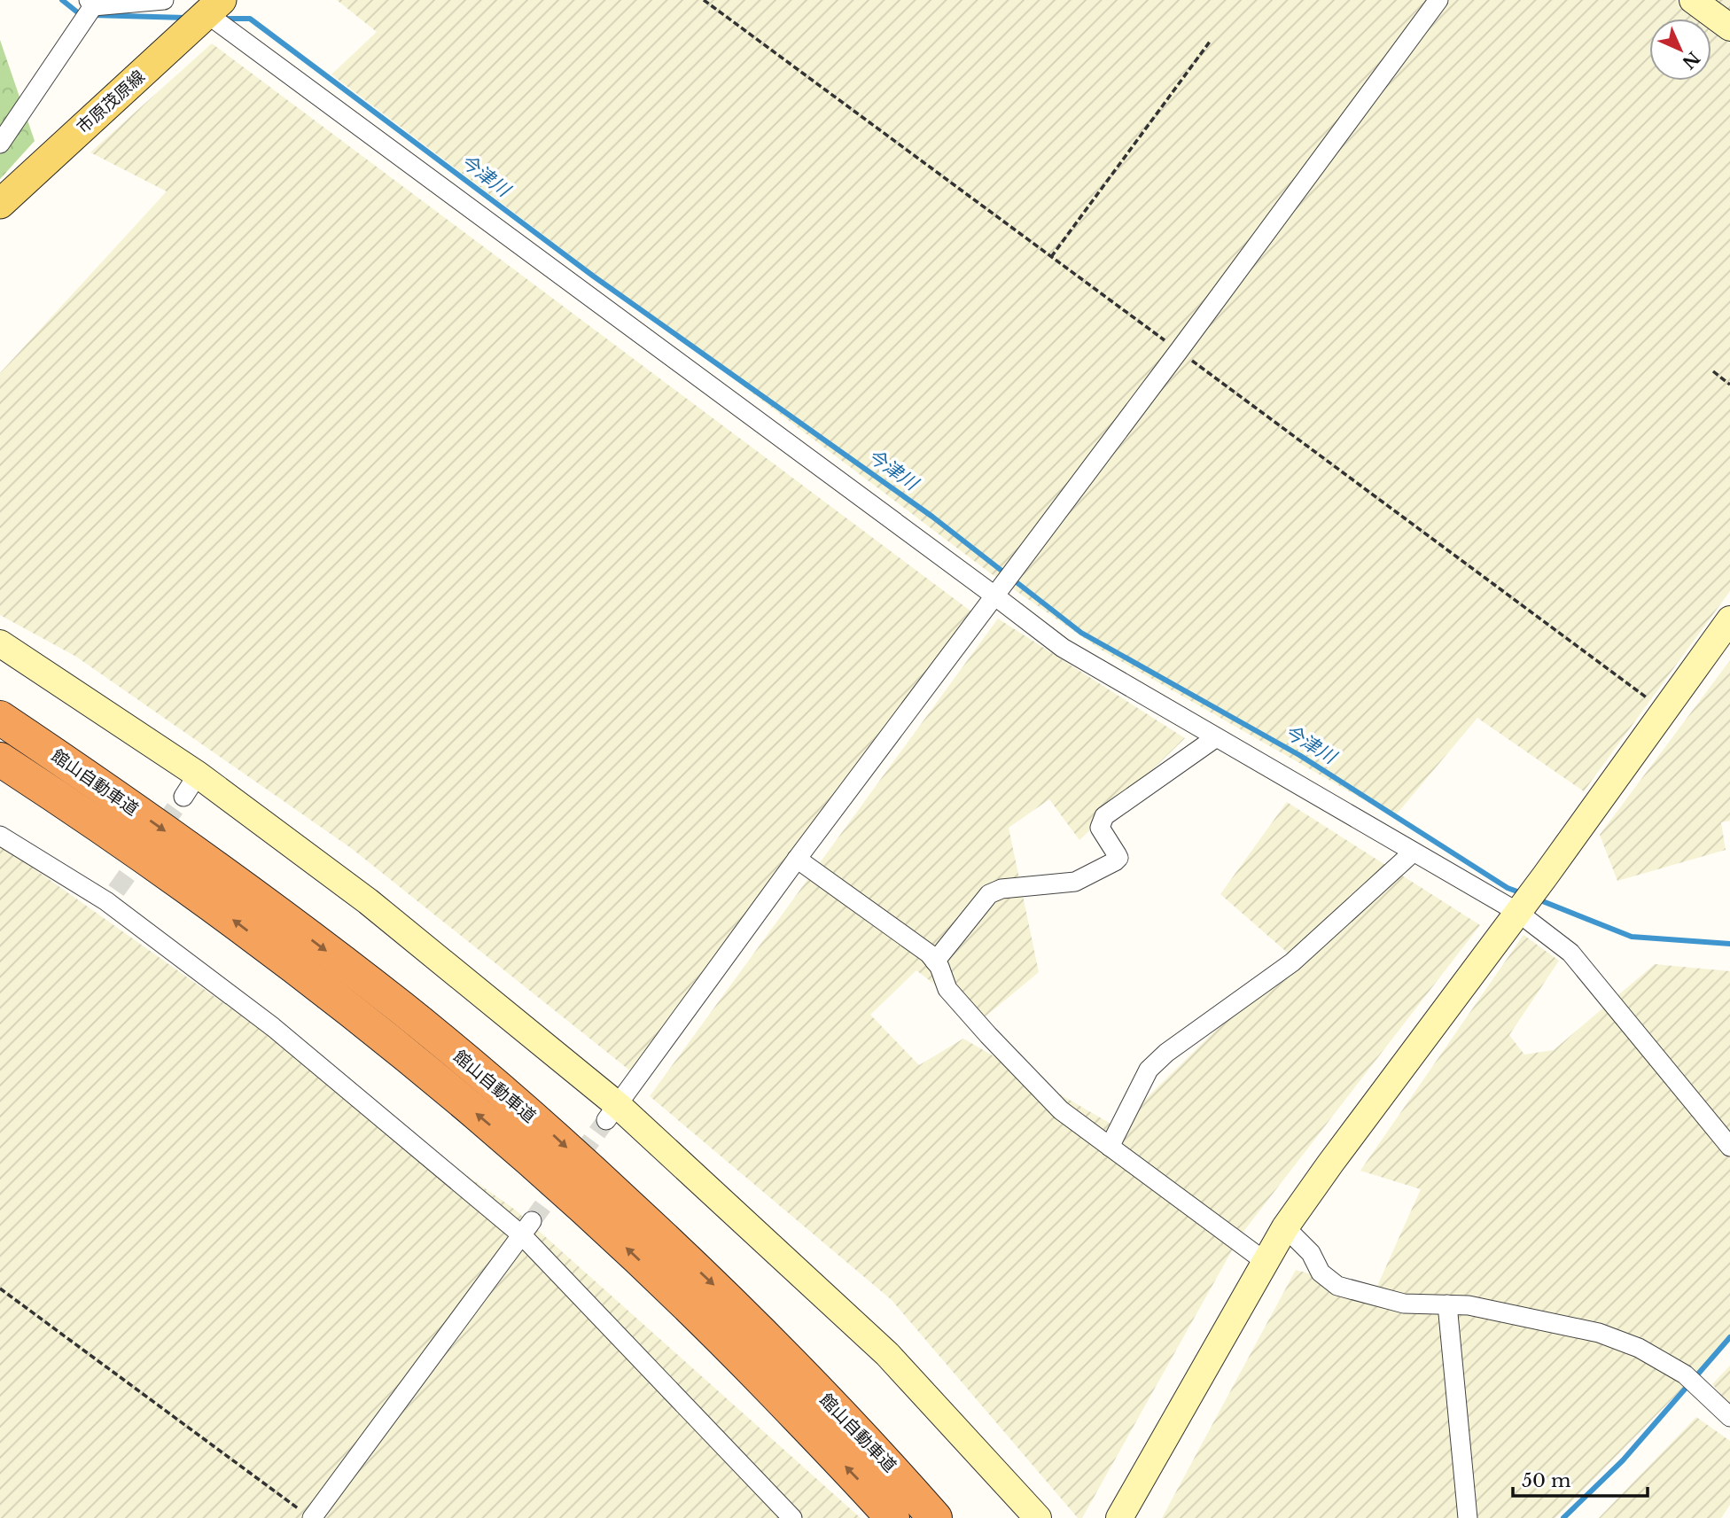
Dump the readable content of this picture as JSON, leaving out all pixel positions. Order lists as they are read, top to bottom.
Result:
{
  "streets": {
    "highway": ["館山自動車道"],
    "main road": ["市原茂原線"]
  },
  "water": ["今津川"],
  "scale_bar": "50 m",
  "north": "bottom right"
}
